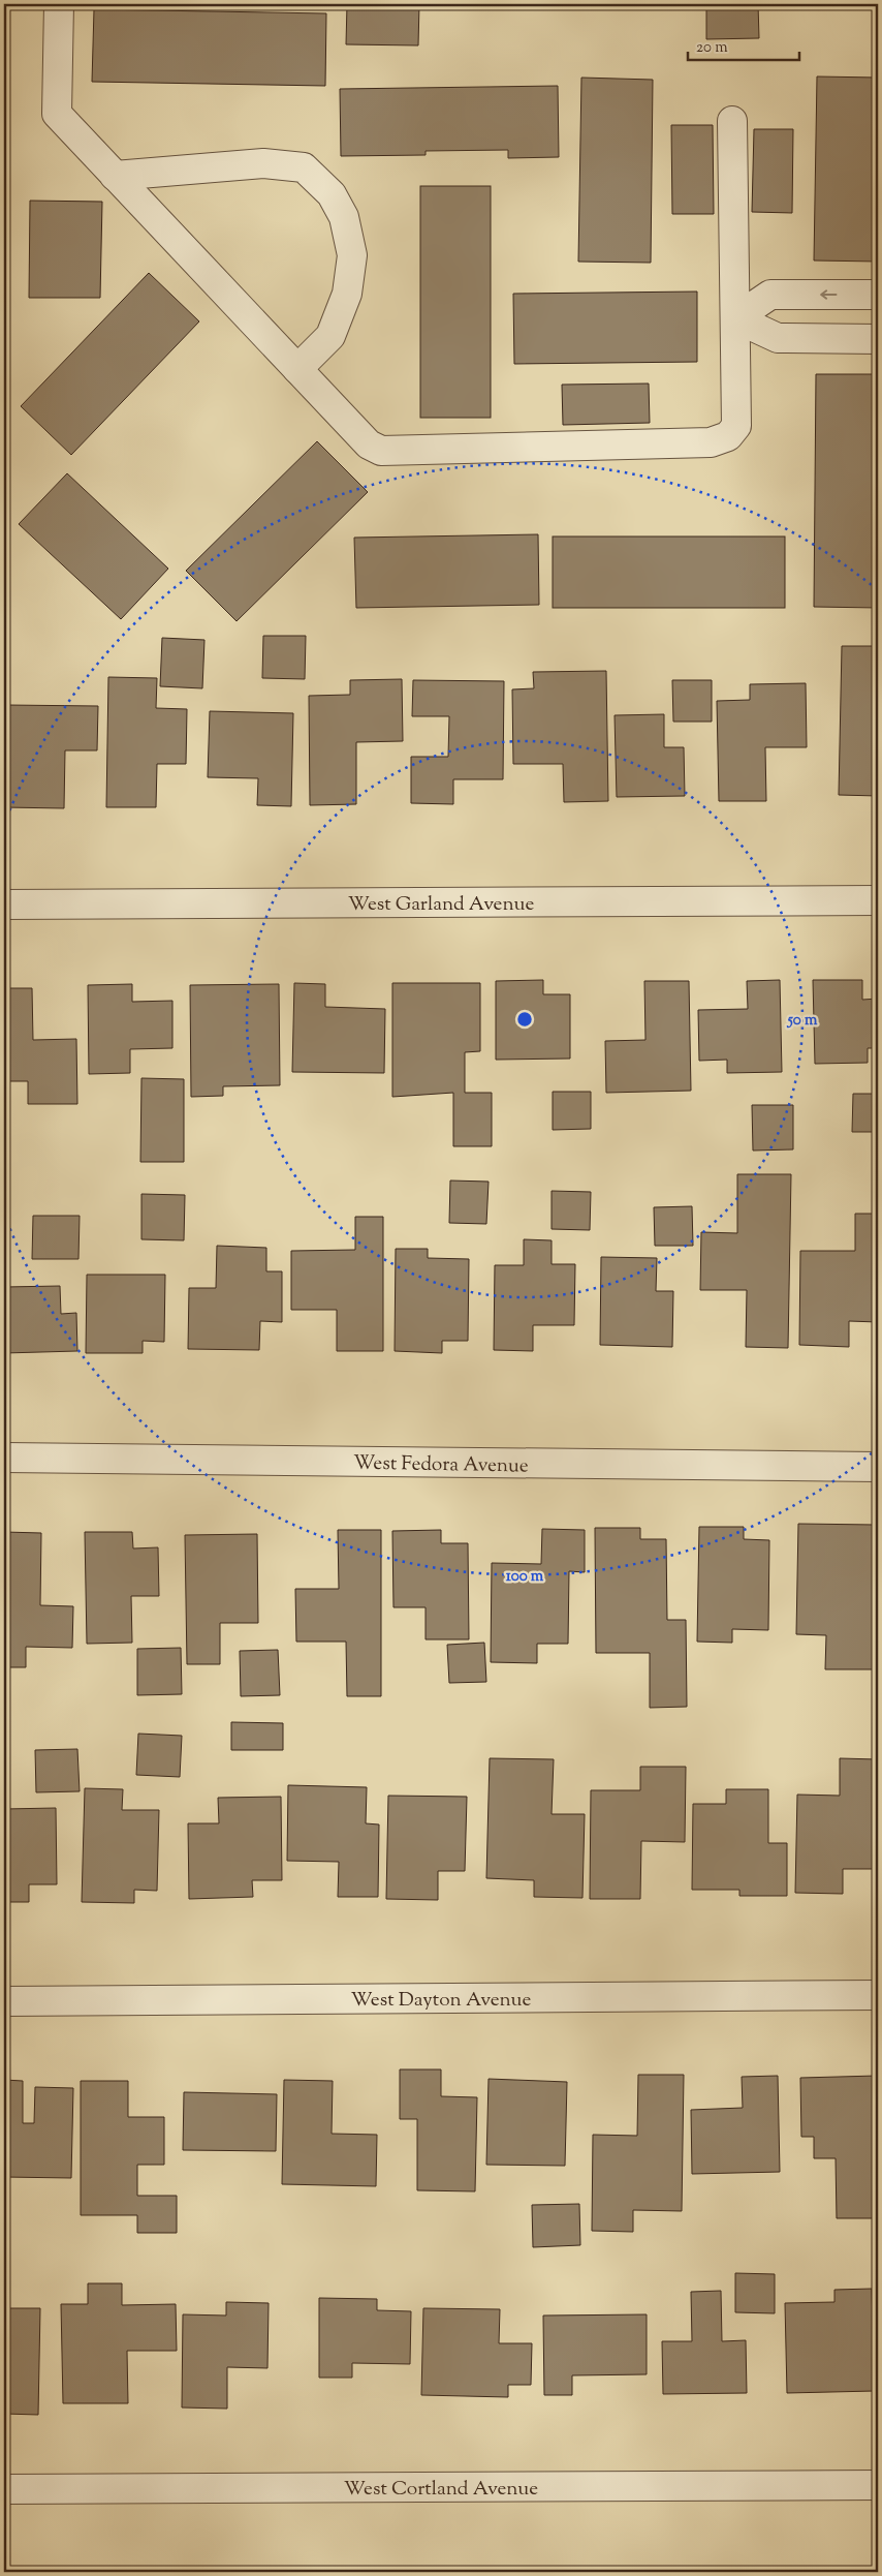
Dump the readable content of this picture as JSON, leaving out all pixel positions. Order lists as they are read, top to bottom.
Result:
{
  "streets": {
    "street": [
      "West Garland Avenue",
      "West Fedora Avenue",
      "West Dayton Avenue",
      "West Cortland Avenue"
    ]
  },
  "scale_bar": "20 m",
  "rings": ["50 m", "100 m"]
}
